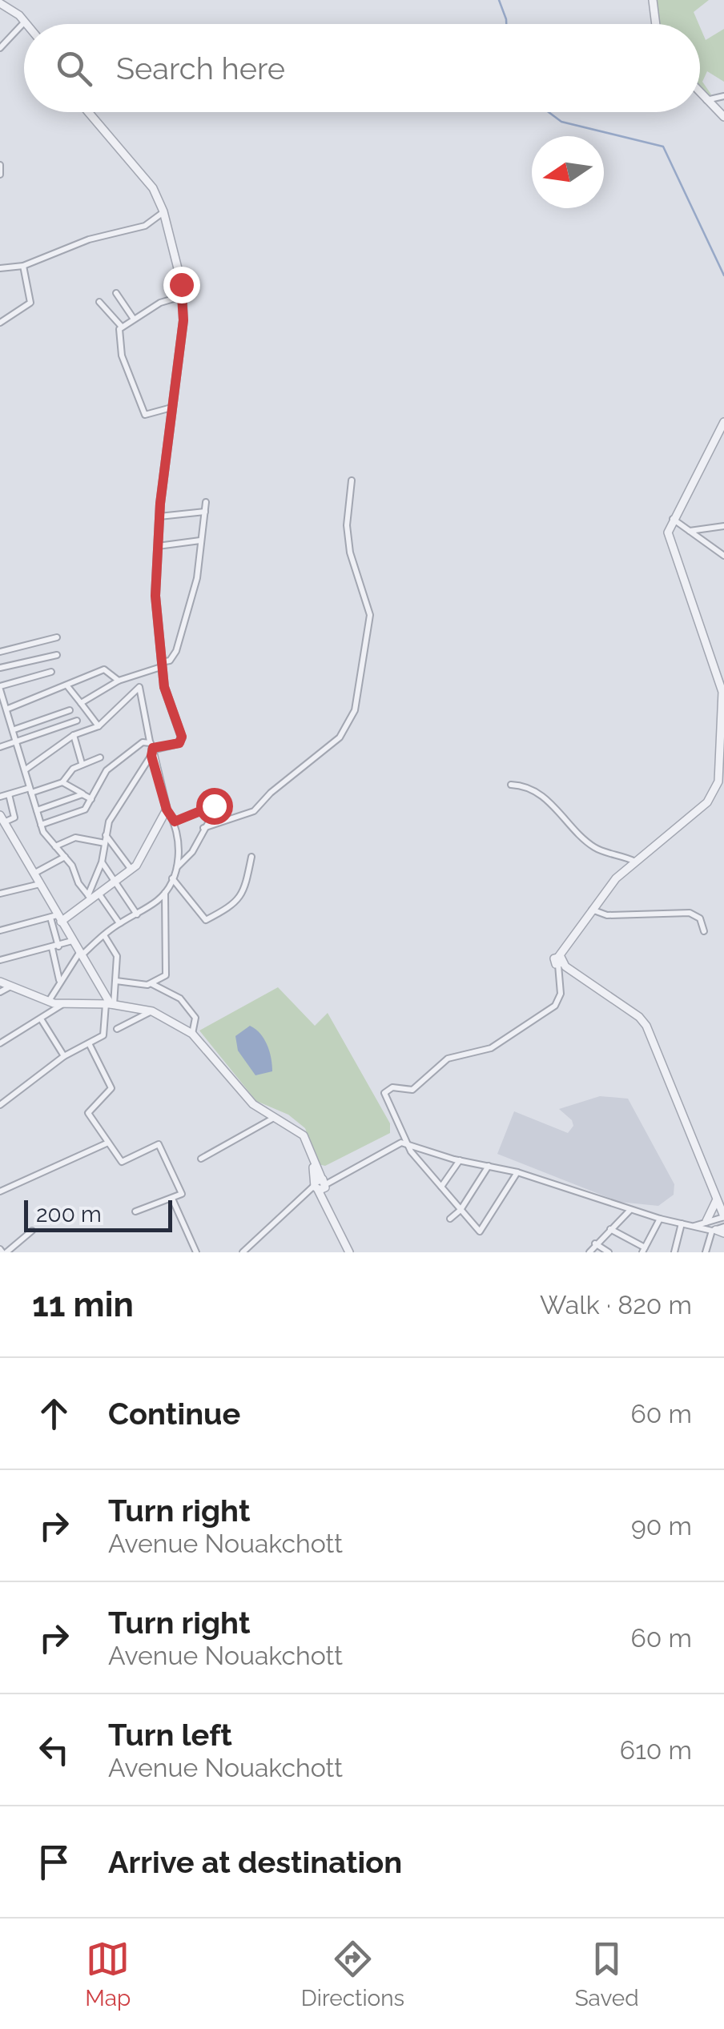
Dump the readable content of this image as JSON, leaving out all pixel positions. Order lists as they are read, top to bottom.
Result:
{
  "scale_bar": "200 m",
  "north": "left",
  "page": {
    "search": "Search here",
    "scale": "200 m",
    "heading": ["11 min", "Walk · 820 m"],
    "list": [
      ["Continue", "60 m"],
      ["Turn right", "Avenue Nouakchott", "90 m"],
      ["Turn right", "Avenue Nouakchott", "60 m"],
      ["Turn left", "Avenue Nouakchott", "610 m"],
      "Arrive at destination"
    ],
    "nav": ["Map", "Directions", "Saved"]
  }
}
